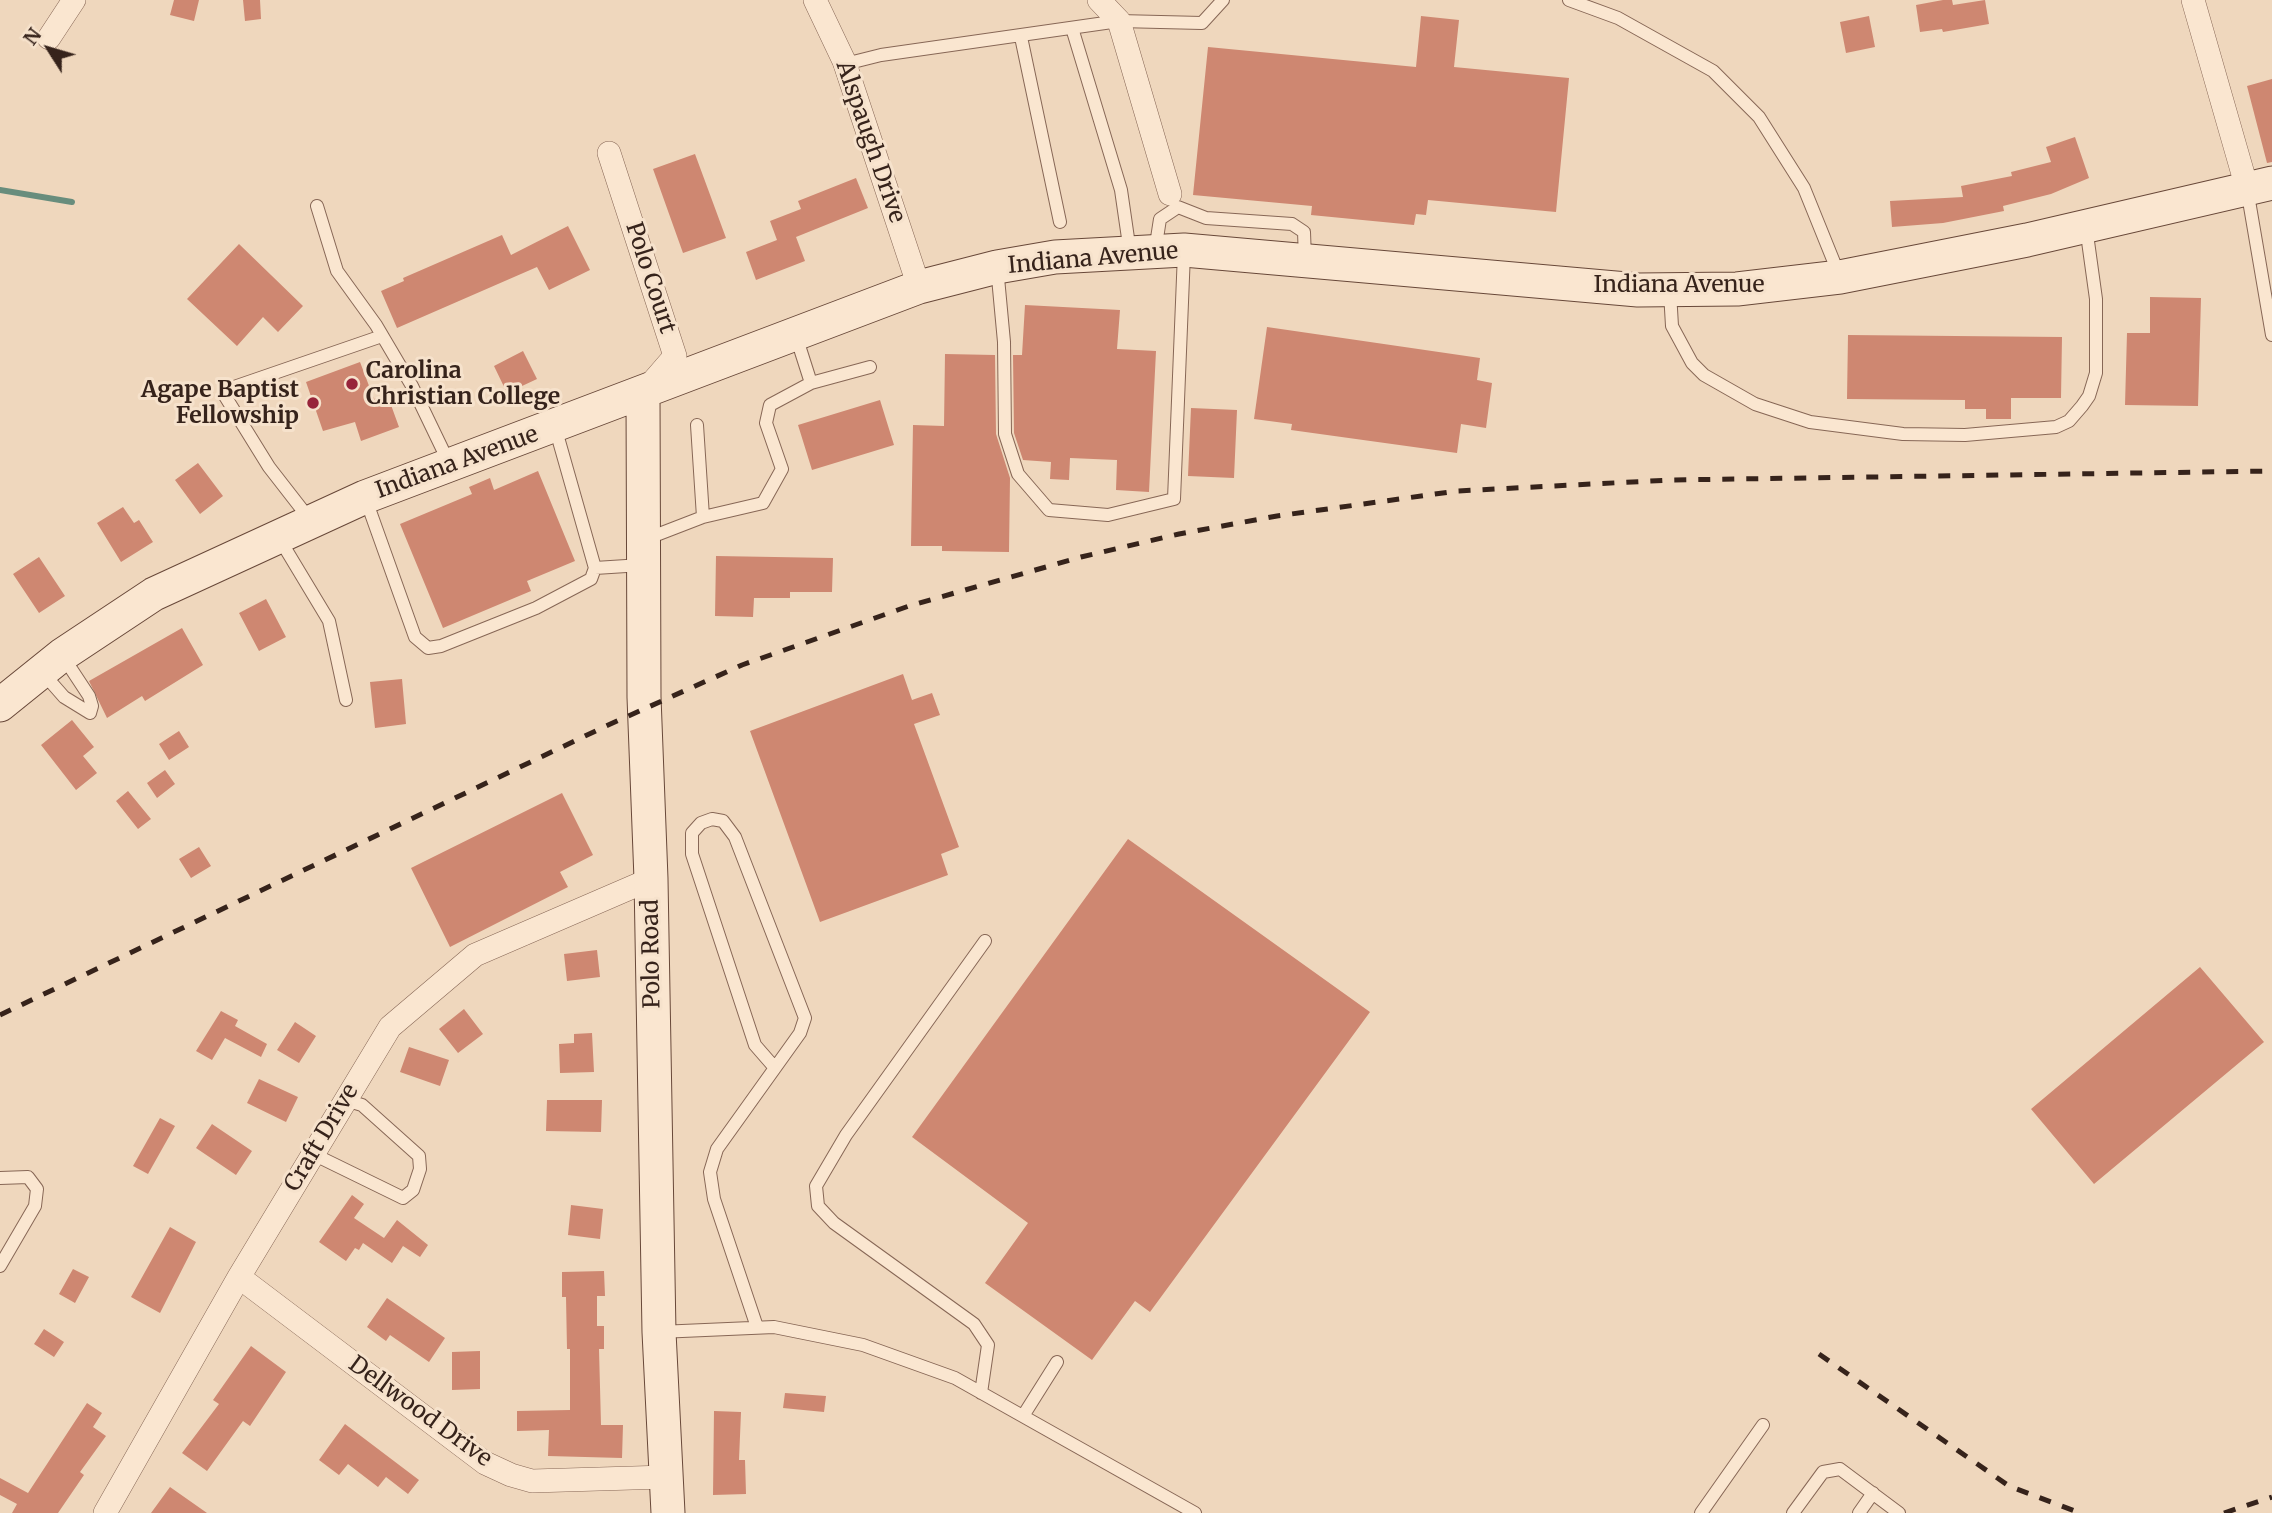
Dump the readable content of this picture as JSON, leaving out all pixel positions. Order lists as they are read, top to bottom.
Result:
{
  "streets": {
    "main road": ["Indiana Avenue", "Polo Road"],
    "street": [
      "Alspaugh Drive",
      "Polo Court",
      "Craft Drive",
      "Dellwood Drive"
    ]
  },
  "crossings": [
    ["Alspaugh Drive", "Indiana Avenue"],
    ["Indiana Avenue", "Polo Court"],
    ["Indiana Avenue", "Polo Road"],
    ["Polo Court", "Polo Road"],
    ["Polo Road", "Craft Drive"],
    ["Polo Road", "Dellwood Drive"],
    ["Craft Drive", "Dellwood Drive"]
  ],
  "places": ["Carolina Christian College", "Agape Baptist Fellowship"],
  "north": "top left"
}
